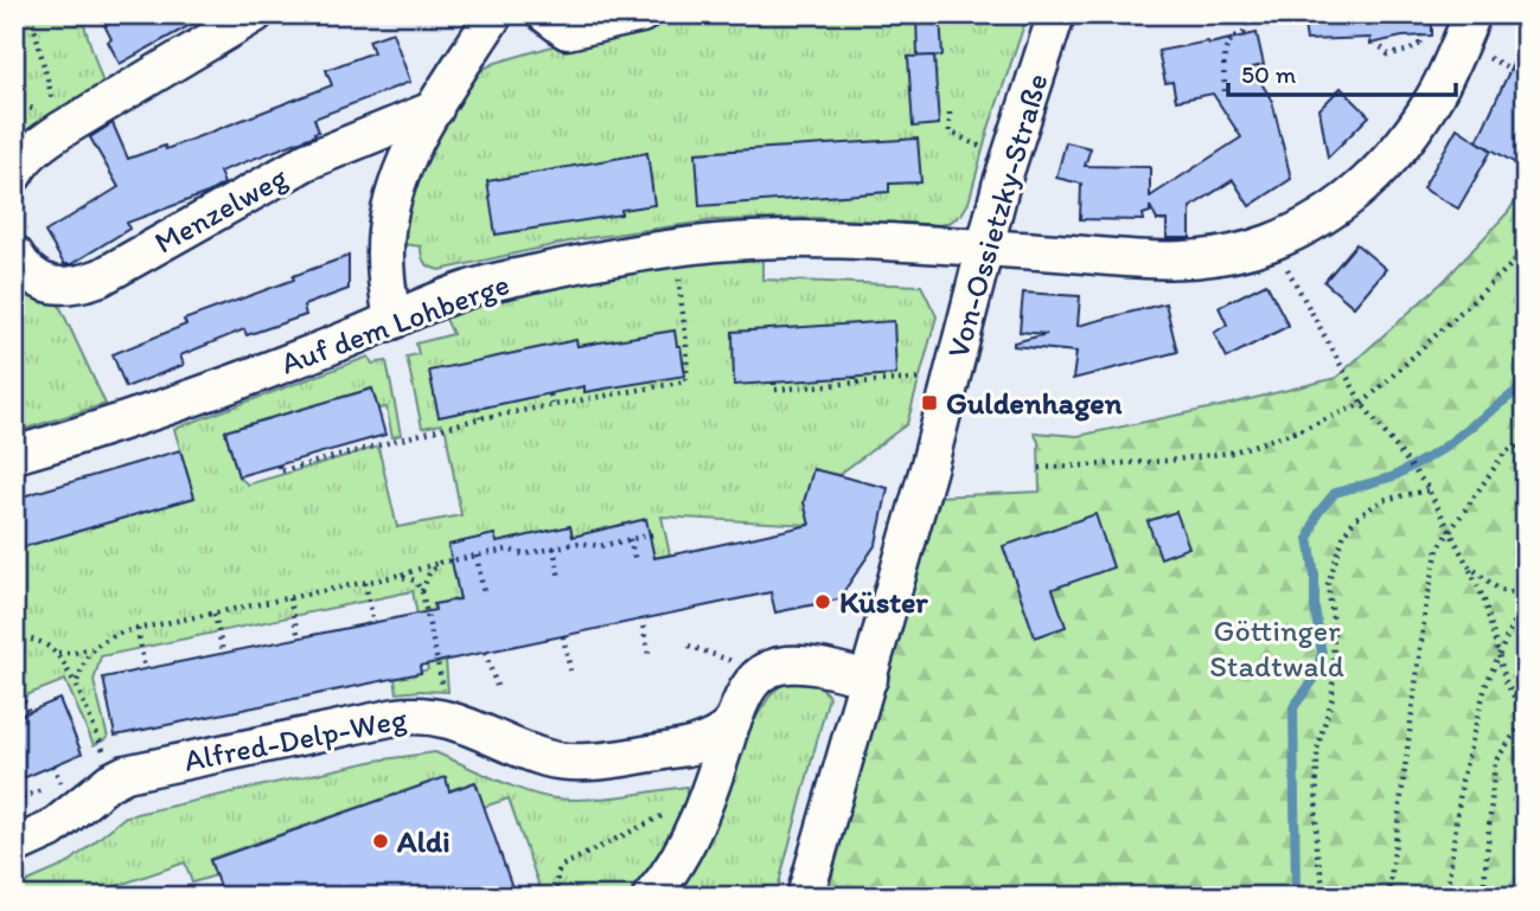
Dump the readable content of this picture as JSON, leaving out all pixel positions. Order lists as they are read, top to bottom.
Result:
{
  "streets": {
    "street": [
      "Menzelweg",
      "Von-Ossietzky-Straße",
      "Auf dem Lohberge",
      "Alfred-Delp-Weg"
    ]
  },
  "crossings": [
    ["Von-Ossietzky-Straße", "Auf dem Lohberge"]
  ],
  "parks": ["Göttinger Stadtwald"],
  "places": {
    "transit": ["Guldenhagen"],
    "other": ["Küster", "Aldi"]
  },
  "scale_bar": "50 m"
}
